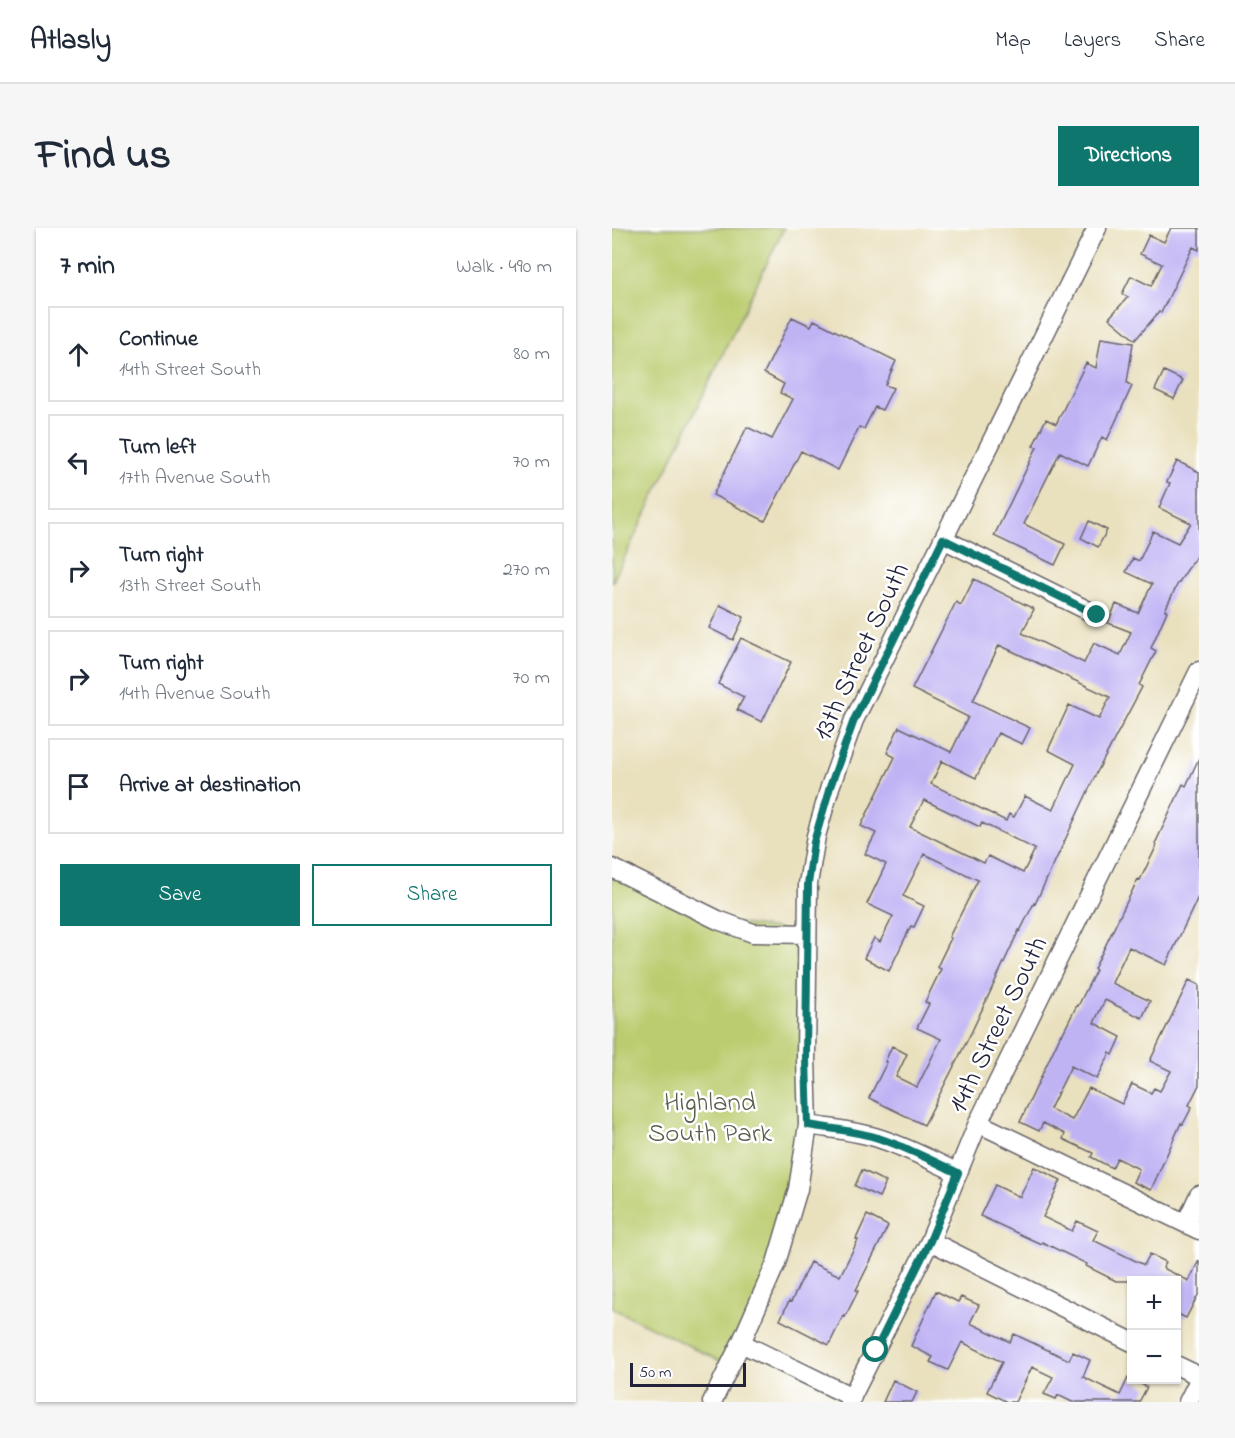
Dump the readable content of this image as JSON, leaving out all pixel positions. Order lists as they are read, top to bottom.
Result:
{
  "streets": {
    "street": ["13th Street South", "14th Street South"]
  },
  "parks": ["Highland South Park"],
  "scale_bar": "50 m",
  "page": {
    "header": "Atlasly",
    "nav": ["Map", "Layers", "Share"],
    "title": "Find us",
    "buttons": [
      "Directions",
      ["Save", "Share"]
    ],
    "heading": ["7 min", "Walk · 490 m"],
    "list": [
      ["Continue", "14th Street South", "80 m"],
      ["Turn left", "17th Avenue South", "70 m"],
      ["Turn right", "13th Street South", "270 m"],
      ["Turn right", "14th Avenue South", "70 m"],
      "Arrive at destination"
    ],
    "map_buttons": ["+", "−"],
    "scale": "50 m"
  }
}
